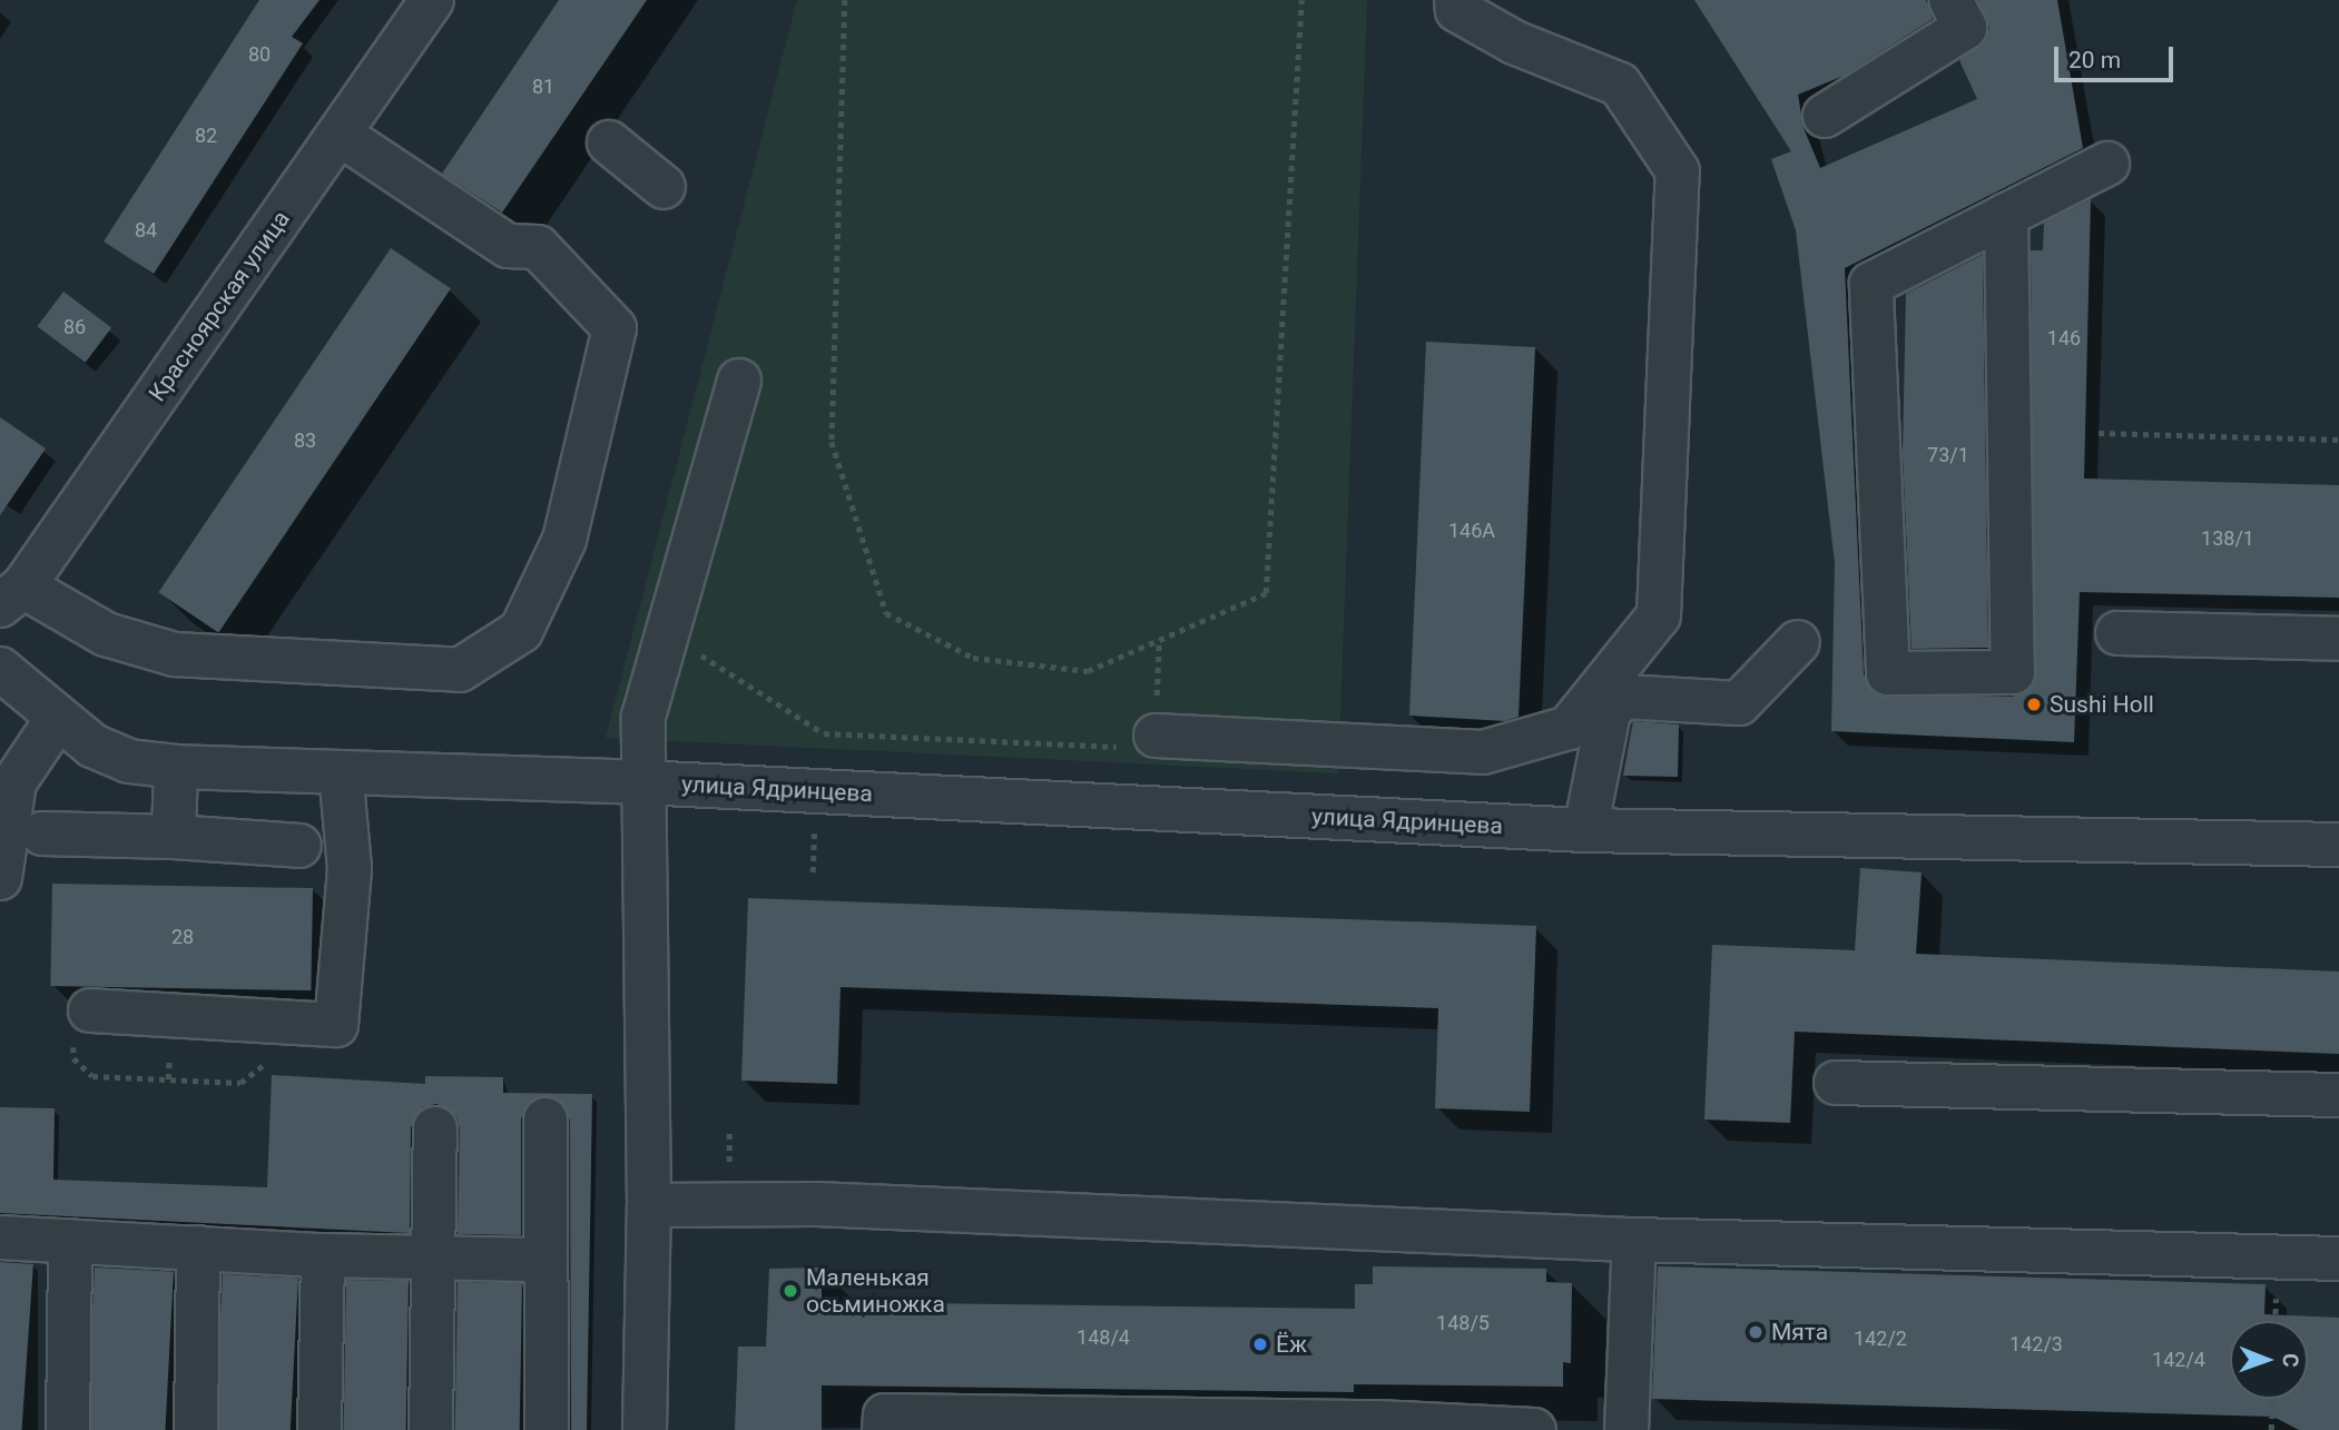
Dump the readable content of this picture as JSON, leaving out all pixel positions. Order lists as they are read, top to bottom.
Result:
{
  "streets": {
    "street": ["Красноярская улица", "улица Ядринцева"]
  },
  "places": [
    "Sushi Holl",
    "Маленькая осьминожка",
    "Мята",
    "Ёж"
  ],
  "house_numbers": [
    "80",
    "81",
    "82",
    "84",
    "86",
    "146",
    "83",
    "73/1",
    "146А",
    "138/1",
    "28",
    "148/5",
    "148/4",
    "142/2",
    "142/3",
    "142/4"
  ],
  "scale_bar": "20 m",
  "north": "right"
}
